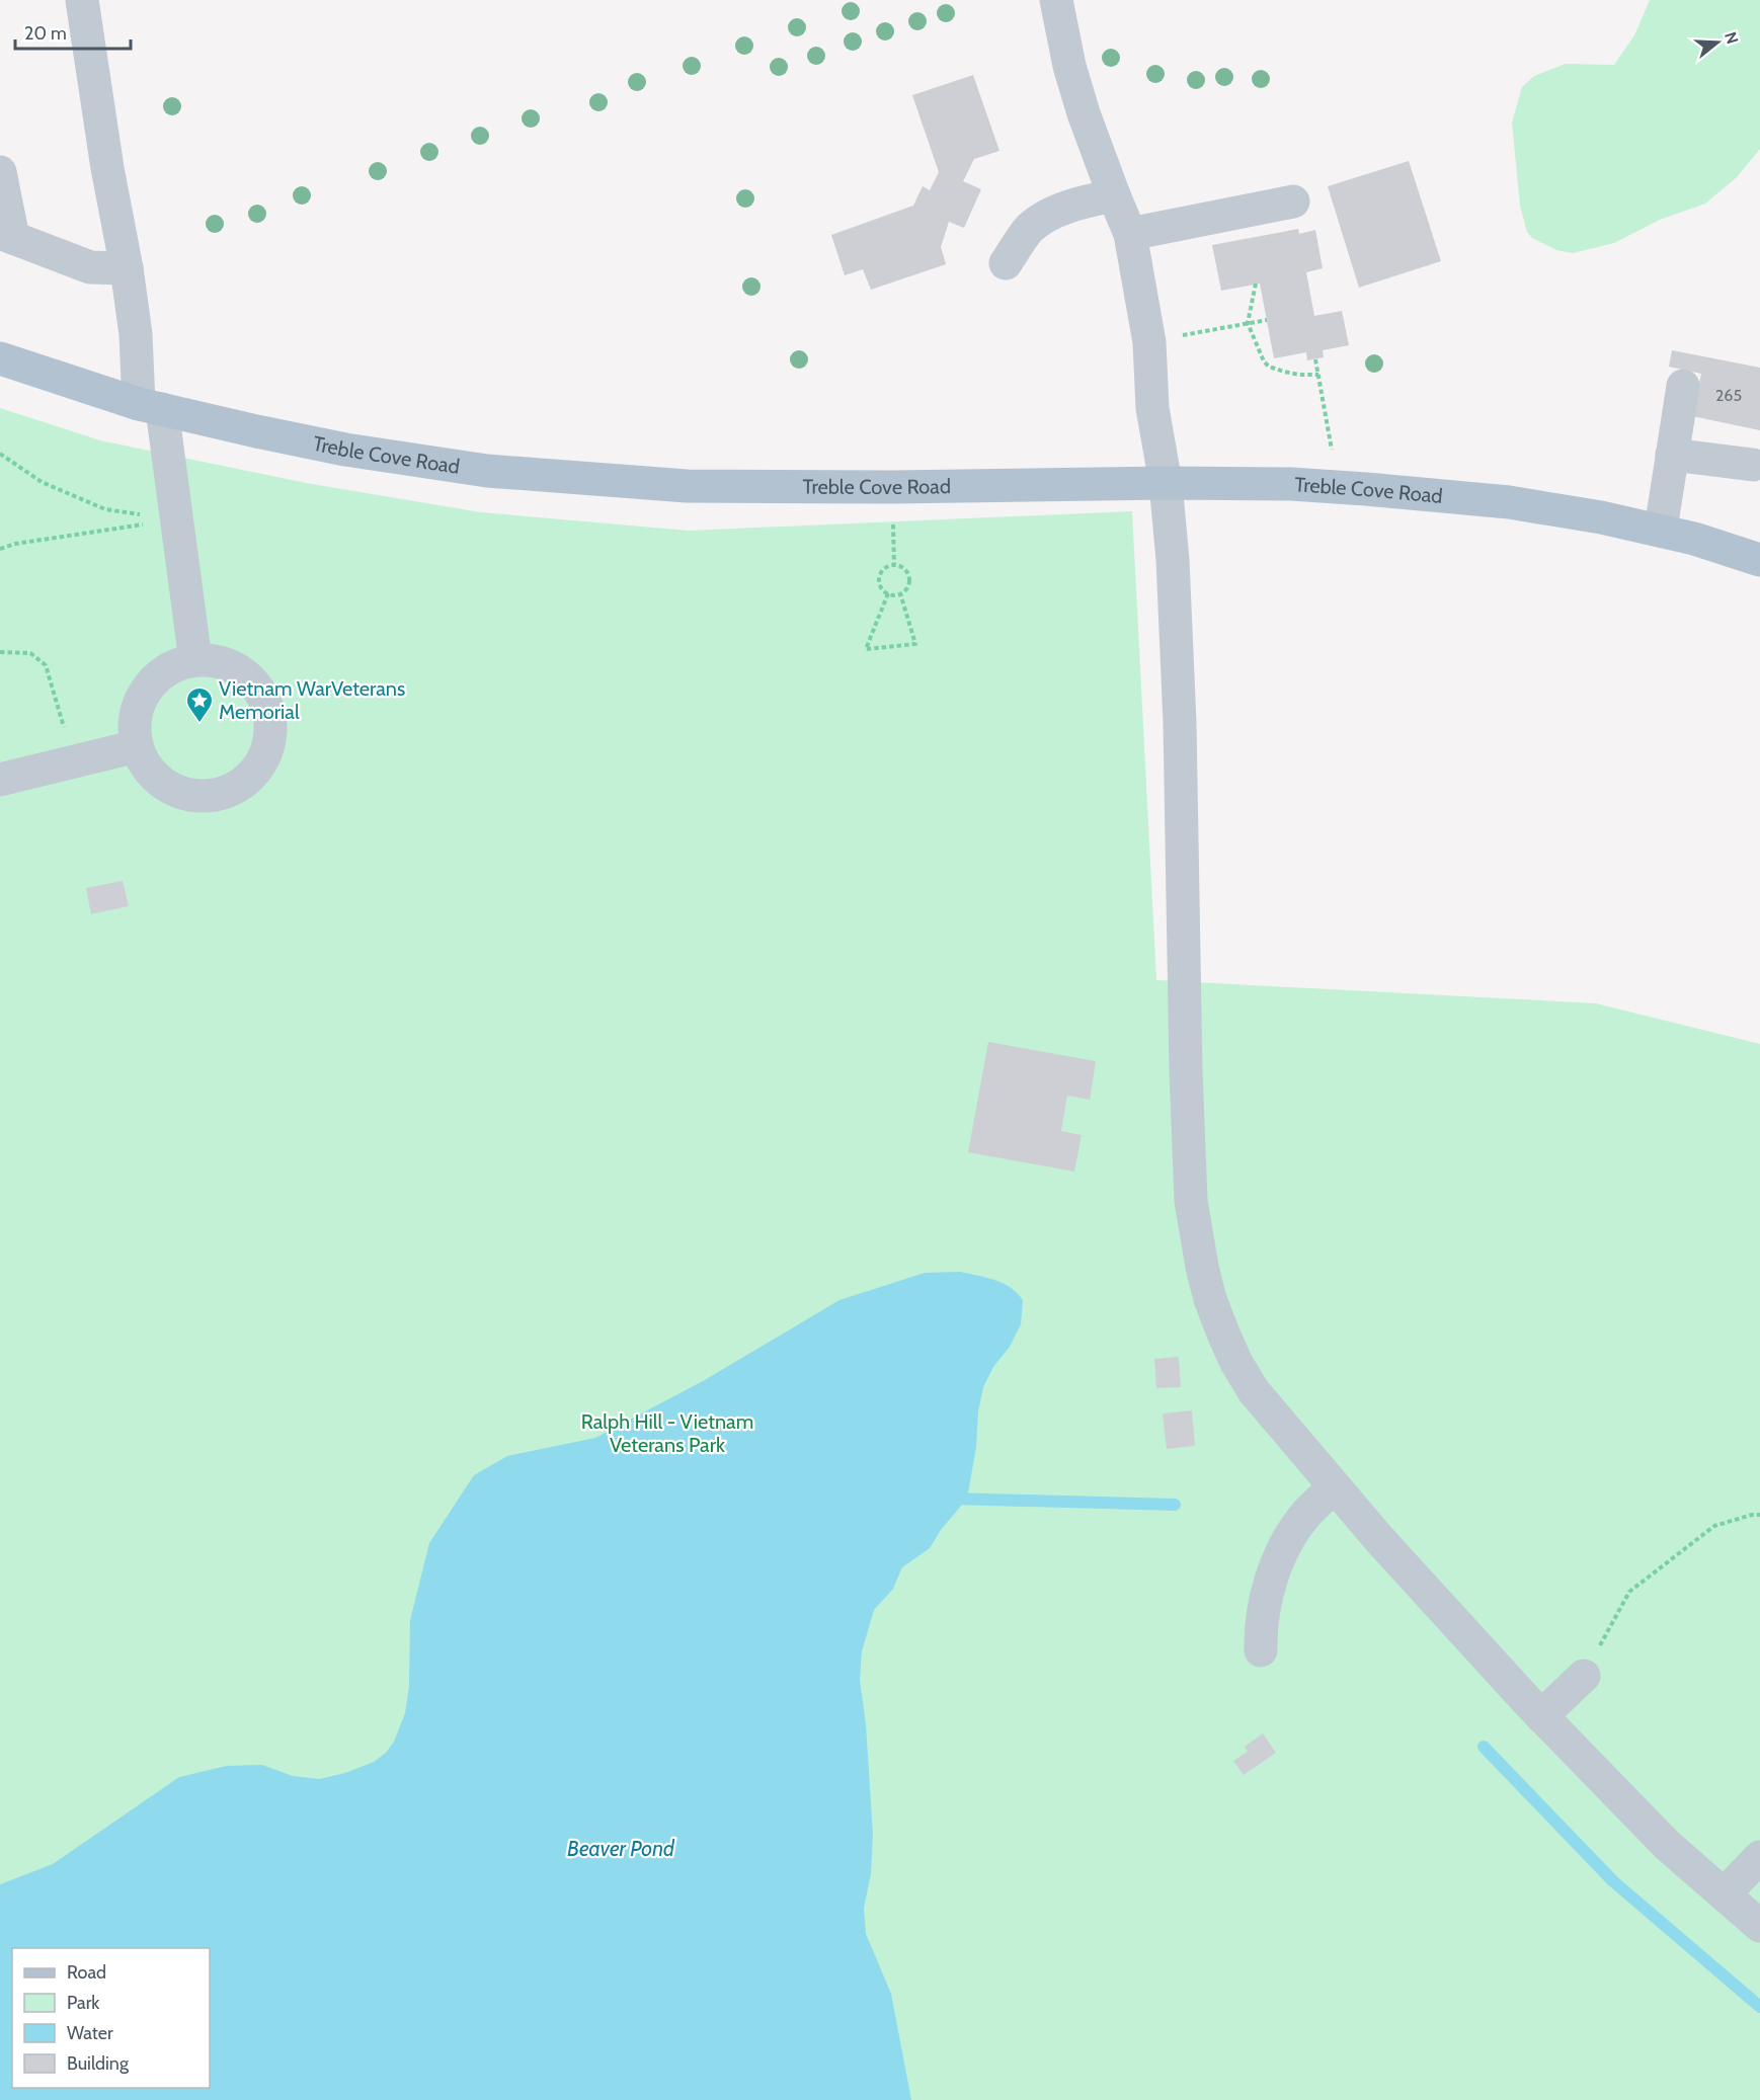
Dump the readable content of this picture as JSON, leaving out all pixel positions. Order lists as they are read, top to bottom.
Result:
{
  "streets": {
    "main road": ["Treble Cove Road"]
  },
  "water": ["Beaver Pond"],
  "parks": ["Ralph Hill - Vietnam Veterans Park"],
  "places": {
    "place": ["Vietnam WarVeterans Memorial"]
  },
  "house_numbers": ["265"],
  "legend": [
    "Road",
    "Park",
    "Water",
    "Building"
  ],
  "scale_bar": "20 m",
  "north": "right"
}
